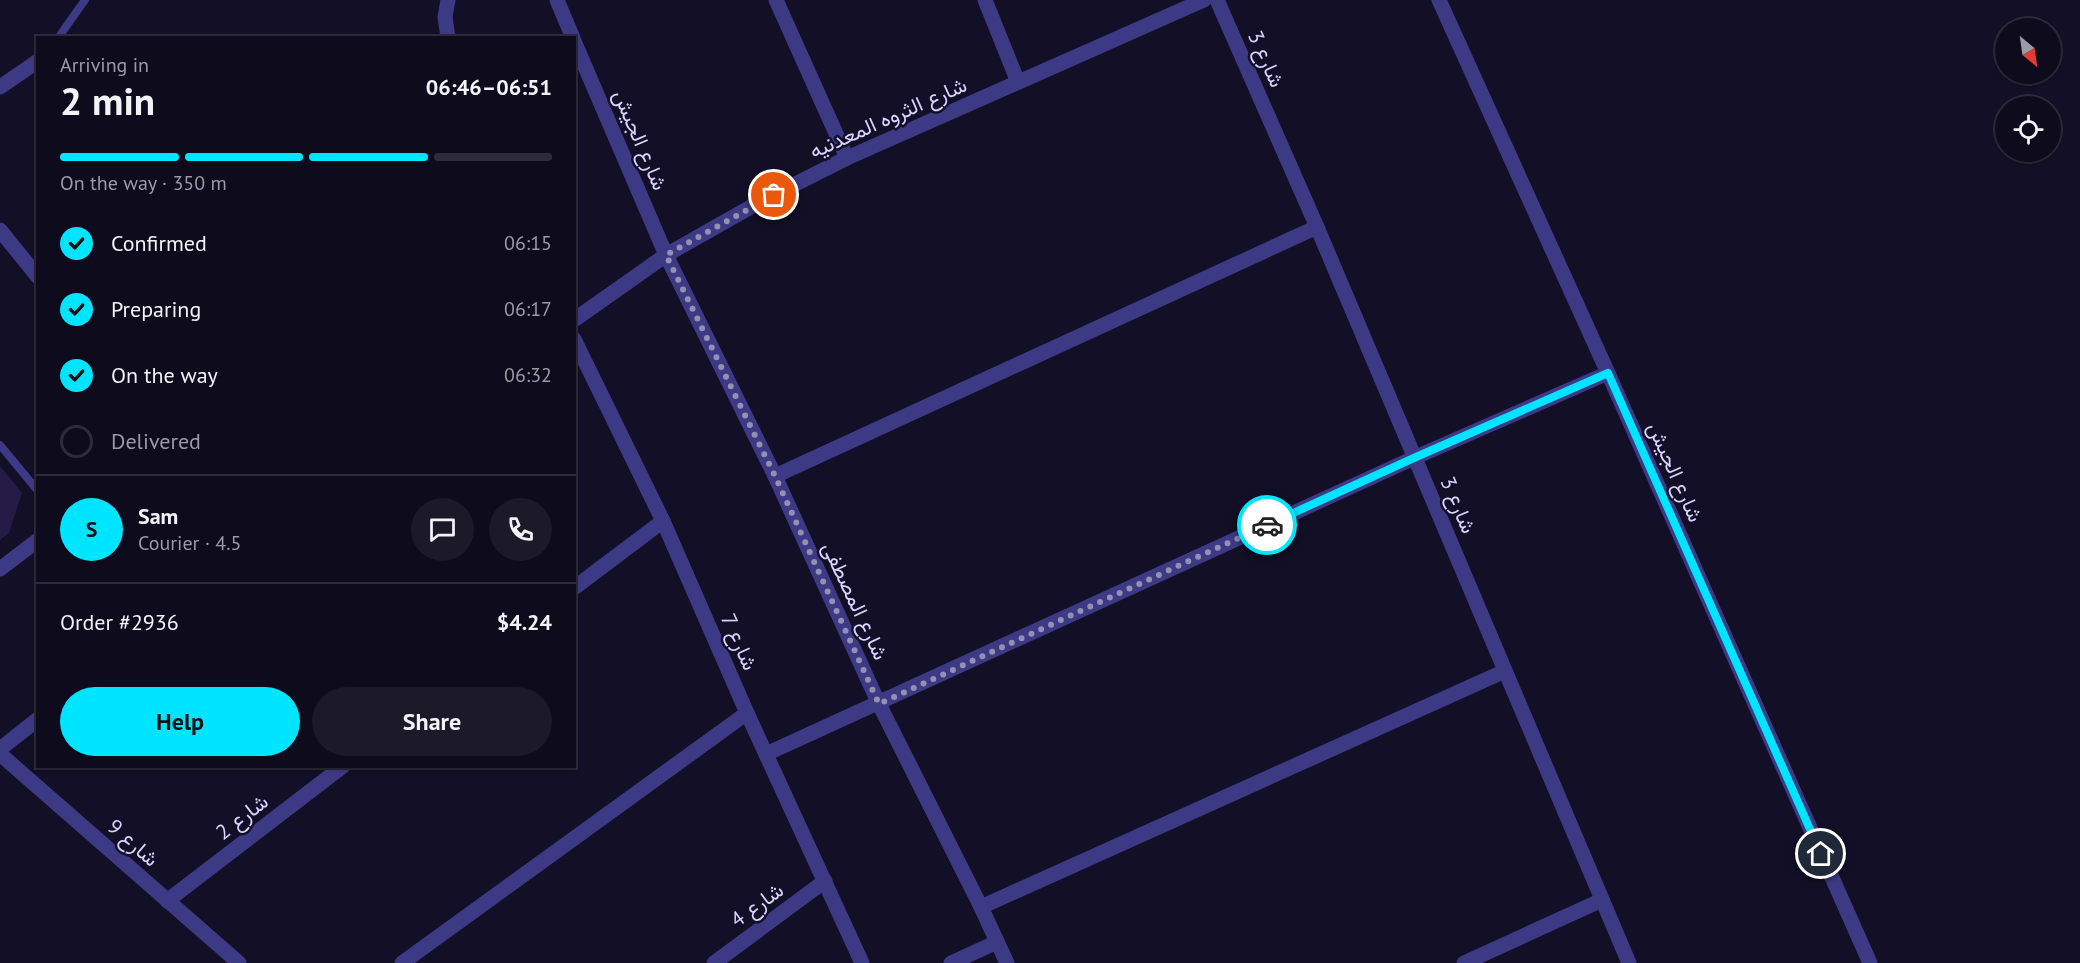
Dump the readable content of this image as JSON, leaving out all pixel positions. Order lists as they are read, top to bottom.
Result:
{
  "streets": {
    "street": [
      "شارع 3",
      "شارع الثروه المعدنيه",
      "شارع الجيش",
      "شارع المصطفى",
      "شارع 7",
      "شارع 2",
      "شارع 9",
      "شارع 4"
    ]
  },
  "crossings": [
    ["شارع الثروه المعدنيه", "شارع الجيش"],
    ["شارع الثروه المعدنيه", "شارع المصطفى"],
    ["شارع الجيش", "شارع المصطفى"],
    ["شارع 7", "شارع 4"],
    ["شارع 2", "شارع 9"]
  ],
  "north": "bottom right",
  "page": {
    "heading": ["2 min", "Arriving in", "06:46–06:51"],
    "panel": [
      "Sam",
      "Courier · 4.5",
      "Order #2936",
      "$4.24"
    ],
    "bar": "On the way · 350 m",
    "list": [
      ["Confirmed", "06:15"],
      ["Preparing", "06:17"],
      ["On the way", "06:32"],
      "Delivered"
    ],
    "round": "S",
    "buttons": ["Help", "Share"]
  }
}
